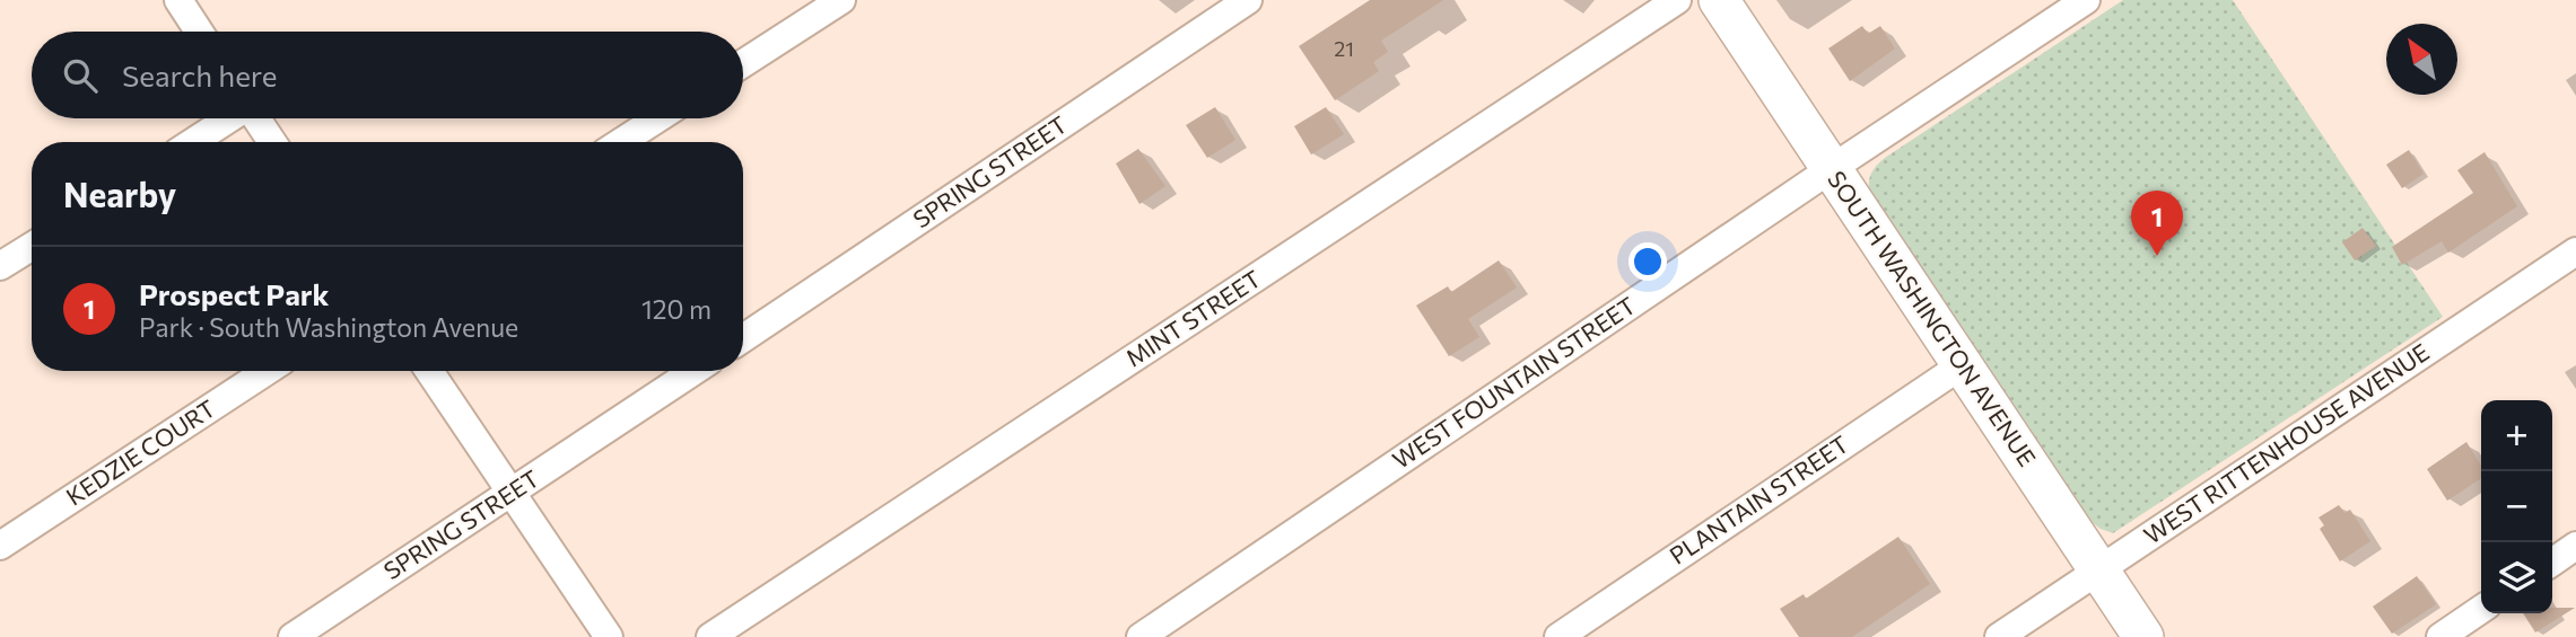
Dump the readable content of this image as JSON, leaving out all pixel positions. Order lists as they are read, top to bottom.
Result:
{
  "streets": {
    "street": [
      "SPRING STREET",
      "MINT STREET",
      "SOUTH WASHINGTON AVENUE",
      "WEST FOUNTAIN STREET",
      "WEST RITTENHOUSE AVENUE",
      "KEDZIE COURT",
      "PLANTAIN STREET"
    ]
  },
  "crossings": [
    ["SOUTH WASHINGTON AVENUE", "WEST FOUNTAIN STREET"],
    ["SOUTH WASHINGTON AVENUE", "WEST RITTENHOUSE AVENUE"],
    ["SOUTH WASHINGTON AVENUE", "PLANTAIN STREET"]
  ],
  "house_numbers": ["21"],
  "north": "top left",
  "page": {
    "search": "Search here",
    "heading": "Nearby",
    "pins": "1",
    "list": [
      {
        "mark": "1",
        "name": "Prospect Park",
        "note": "Park · South Washington Avenue",
        "value": "120 m"
      }
    ],
    "map_buttons": ["+", "−"]
  }
}
